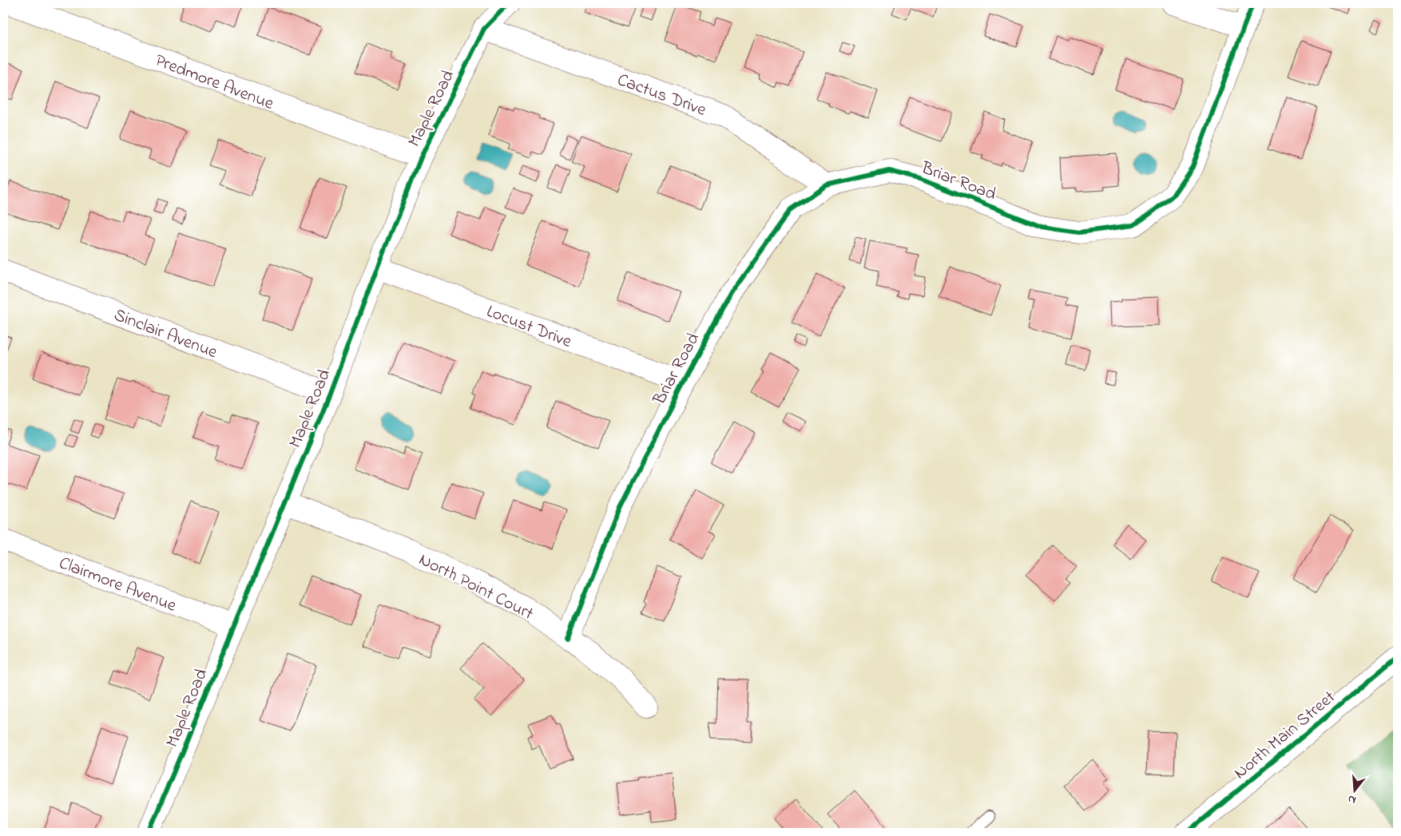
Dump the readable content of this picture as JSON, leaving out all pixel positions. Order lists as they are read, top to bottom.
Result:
{
  "streets": {
    "main road": [
      "Predmore Avenue",
      "Cactus Drive",
      "Maple Road",
      "Briar Road",
      "Locust Drive",
      "Sinclair Avenue",
      "Clairmore Avenue",
      "North Point Court",
      "North Main Street"
    ]
  },
  "crossings": [
    ["Predmore Avenue", "Maple Road"],
    ["Cactus Drive", "Maple Road"],
    ["Cactus Drive", "Briar Road"],
    ["Maple Road", "Locust Drive"],
    ["Maple Road", "Sinclair Avenue"],
    ["Maple Road", "Clairmore Avenue"],
    ["Maple Road", "North Point Court"],
    ["Briar Road", "Locust Drive"],
    ["Briar Road", "North Point Court"]
  ],
  "north": "bottom"
}
